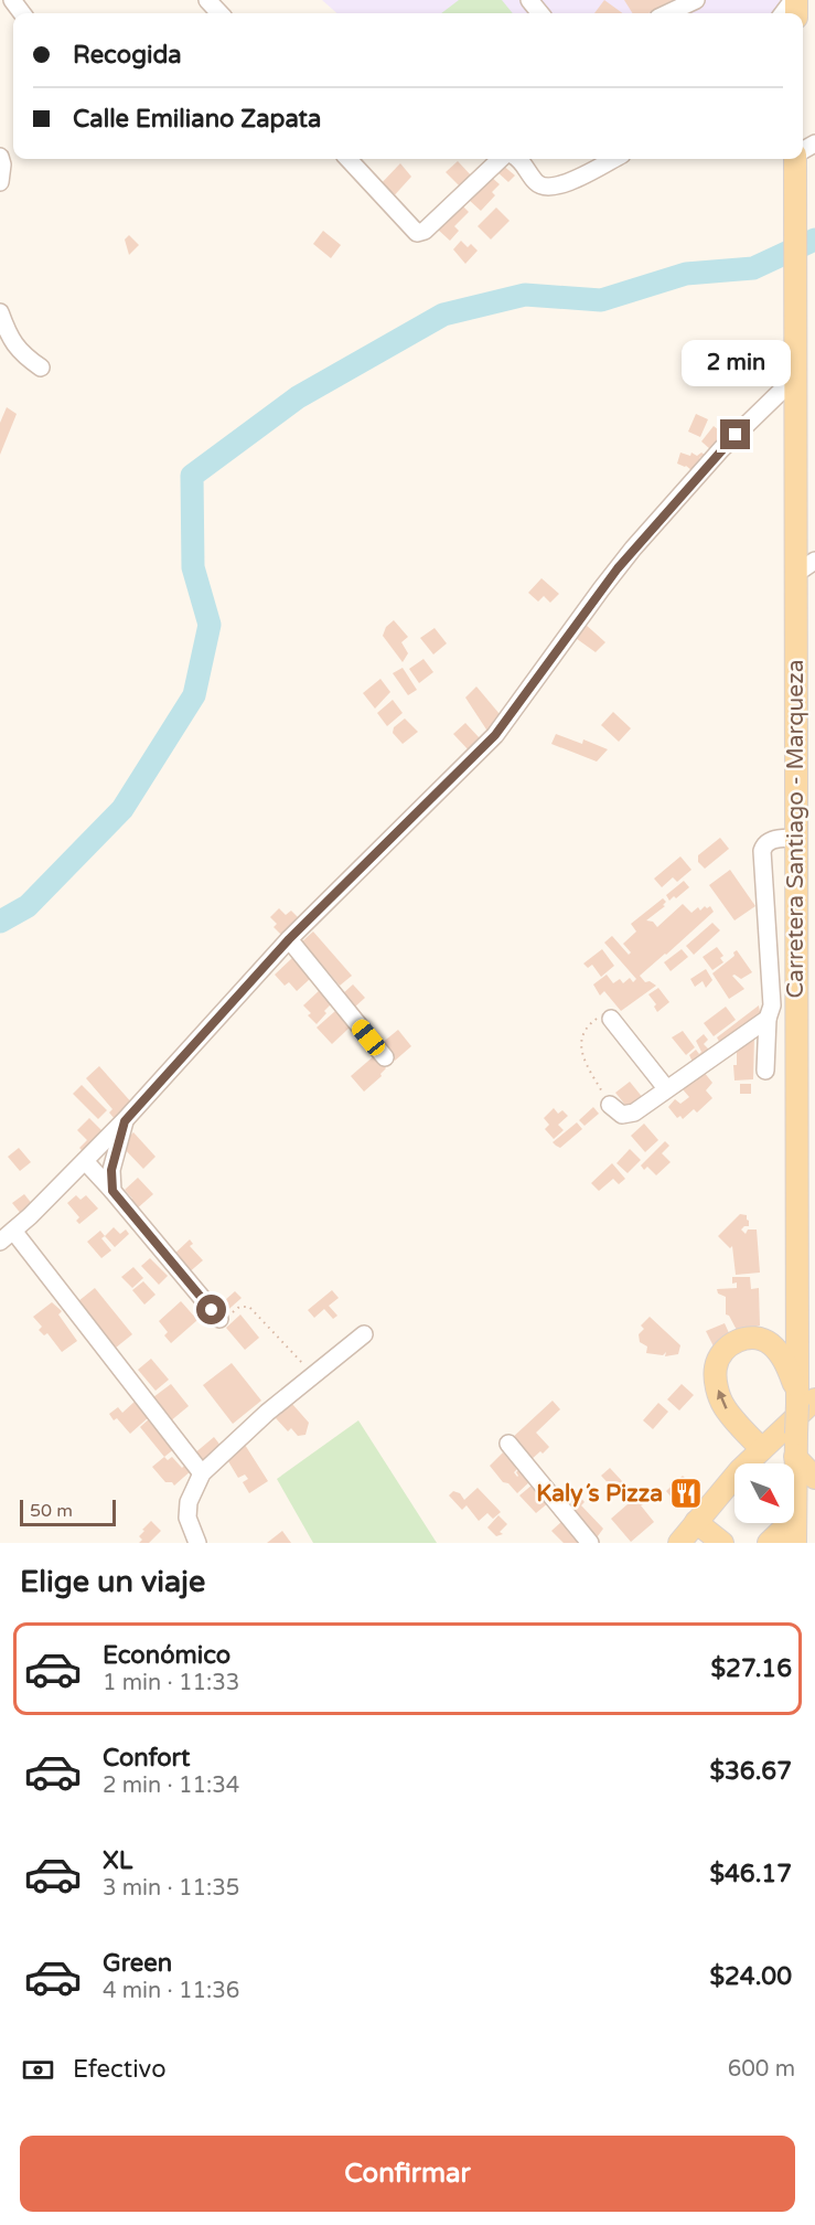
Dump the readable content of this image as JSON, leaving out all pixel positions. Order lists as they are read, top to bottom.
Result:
{
  "streets": {
    "main road": ["Carretera Santiago - Marqueza"]
  },
  "places": {
    "restaurant": ["Kaly´s Pizza"]
  },
  "scale_bar": "50 m",
  "north": "bottom right",
  "page": {
    "banner": ["Recogida", "Calle Emiliano Zapata"],
    "bubble": "2 min",
    "scale": "50 m",
    "heading": "Elige un viaje",
    "list": [
      {
        "name": "Económico",
        "note": "1 min · 11:33",
        "value": "$27.16"
      },
      {
        "name": "Confort",
        "note": "2 min · 11:34",
        "value": "$36.67"
      },
      {
        "name": "XL",
        "note": "3 min · 11:35",
        "value": "$46.17"
      },
      {
        "name": "Green",
        "note": "4 min · 11:36",
        "value": "$24.00"
      }
    ],
    "pay": ["Efectivo", "600 m"],
    "buttons": "Confirmar"
  }
}
